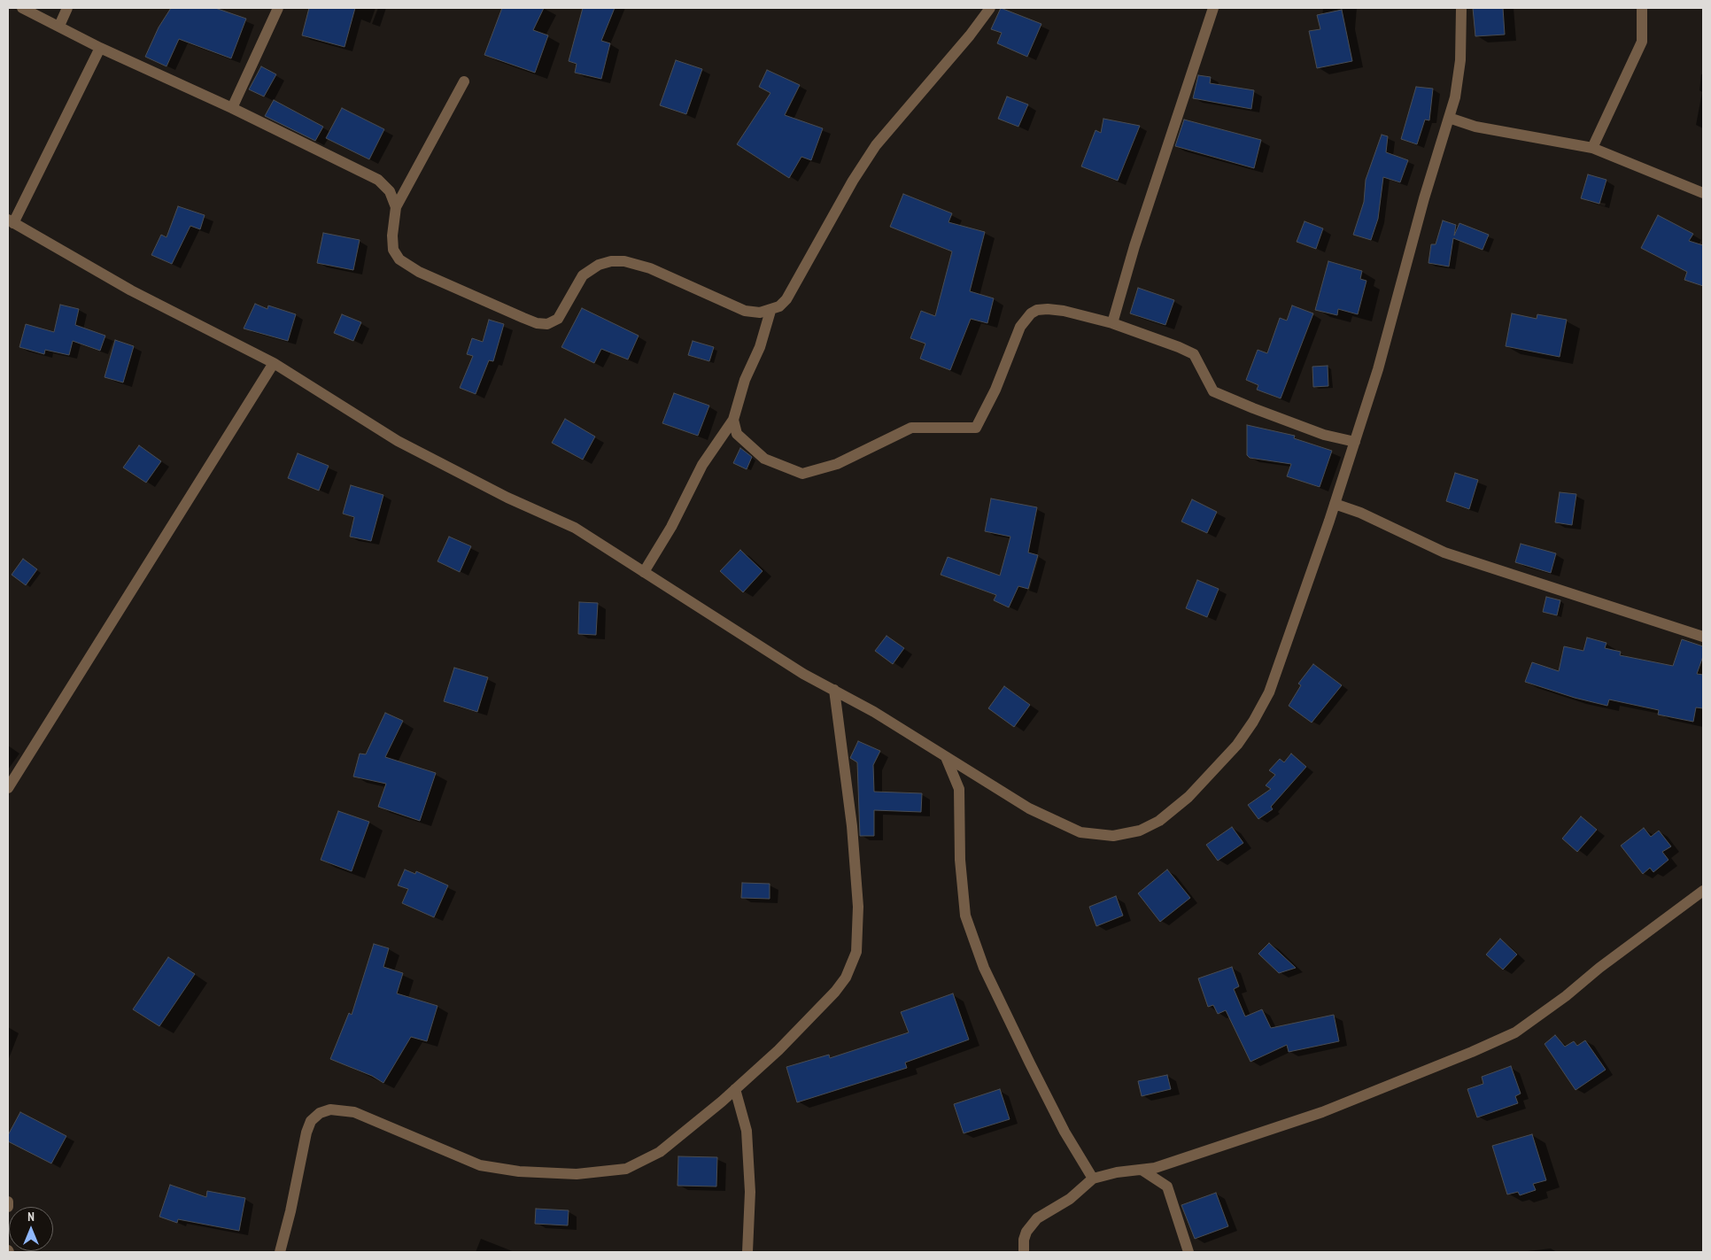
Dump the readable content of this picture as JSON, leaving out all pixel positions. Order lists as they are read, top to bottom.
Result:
{
  "north": "top"
}
